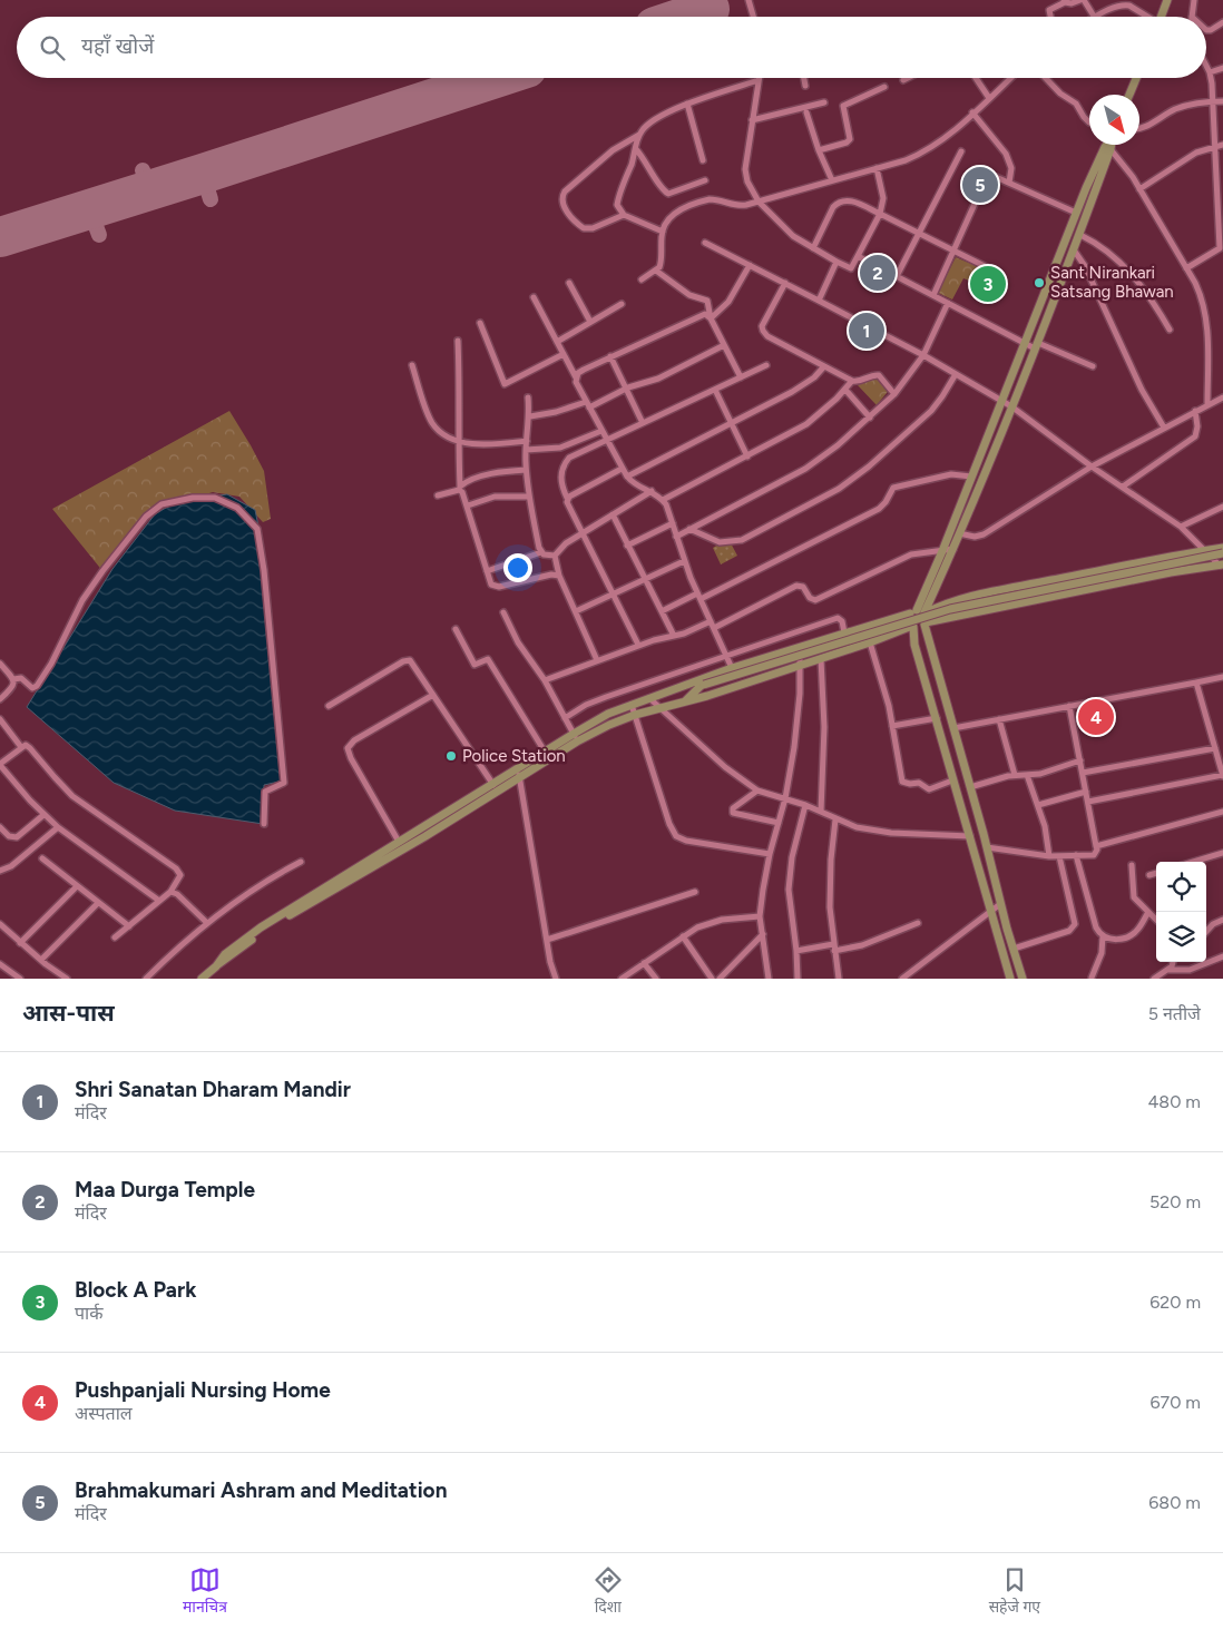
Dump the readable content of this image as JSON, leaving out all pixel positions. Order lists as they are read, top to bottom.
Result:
{
  "places": ["Sant Nirankari Satsang Bhawan", "Police Station"],
  "north": "bottom right",
  "page": {
    "search": "यहाँ खोजें",
    "pins": [
      "5",
      "2",
      "3",
      "1",
      "4"
    ],
    "heading": ["आस-पास", "5 नतीजे"],
    "list": [
      {
        "mark": "1",
        "name": "Shri Sanatan Dharam Mandir",
        "note": "मंदिर",
        "value": "480 m"
      },
      {
        "mark": "2",
        "name": "Maa Durga Temple",
        "note": "मंदिर",
        "value": "520 m"
      },
      {
        "mark": "3",
        "name": "Block A Park",
        "note": "पार्क",
        "value": "620 m"
      },
      {
        "mark": "4",
        "name": "Pushpanjali Nursing Home",
        "note": "अस्पताल",
        "value": "670 m"
      },
      {
        "mark": "5",
        "name": "Brahmakumari Ashram and Meditation",
        "note": "मंदिर",
        "value": "680 m"
      }
    ],
    "nav": ["मानचित्र", "दिशा", "सहेजे गए"]
  }
}
